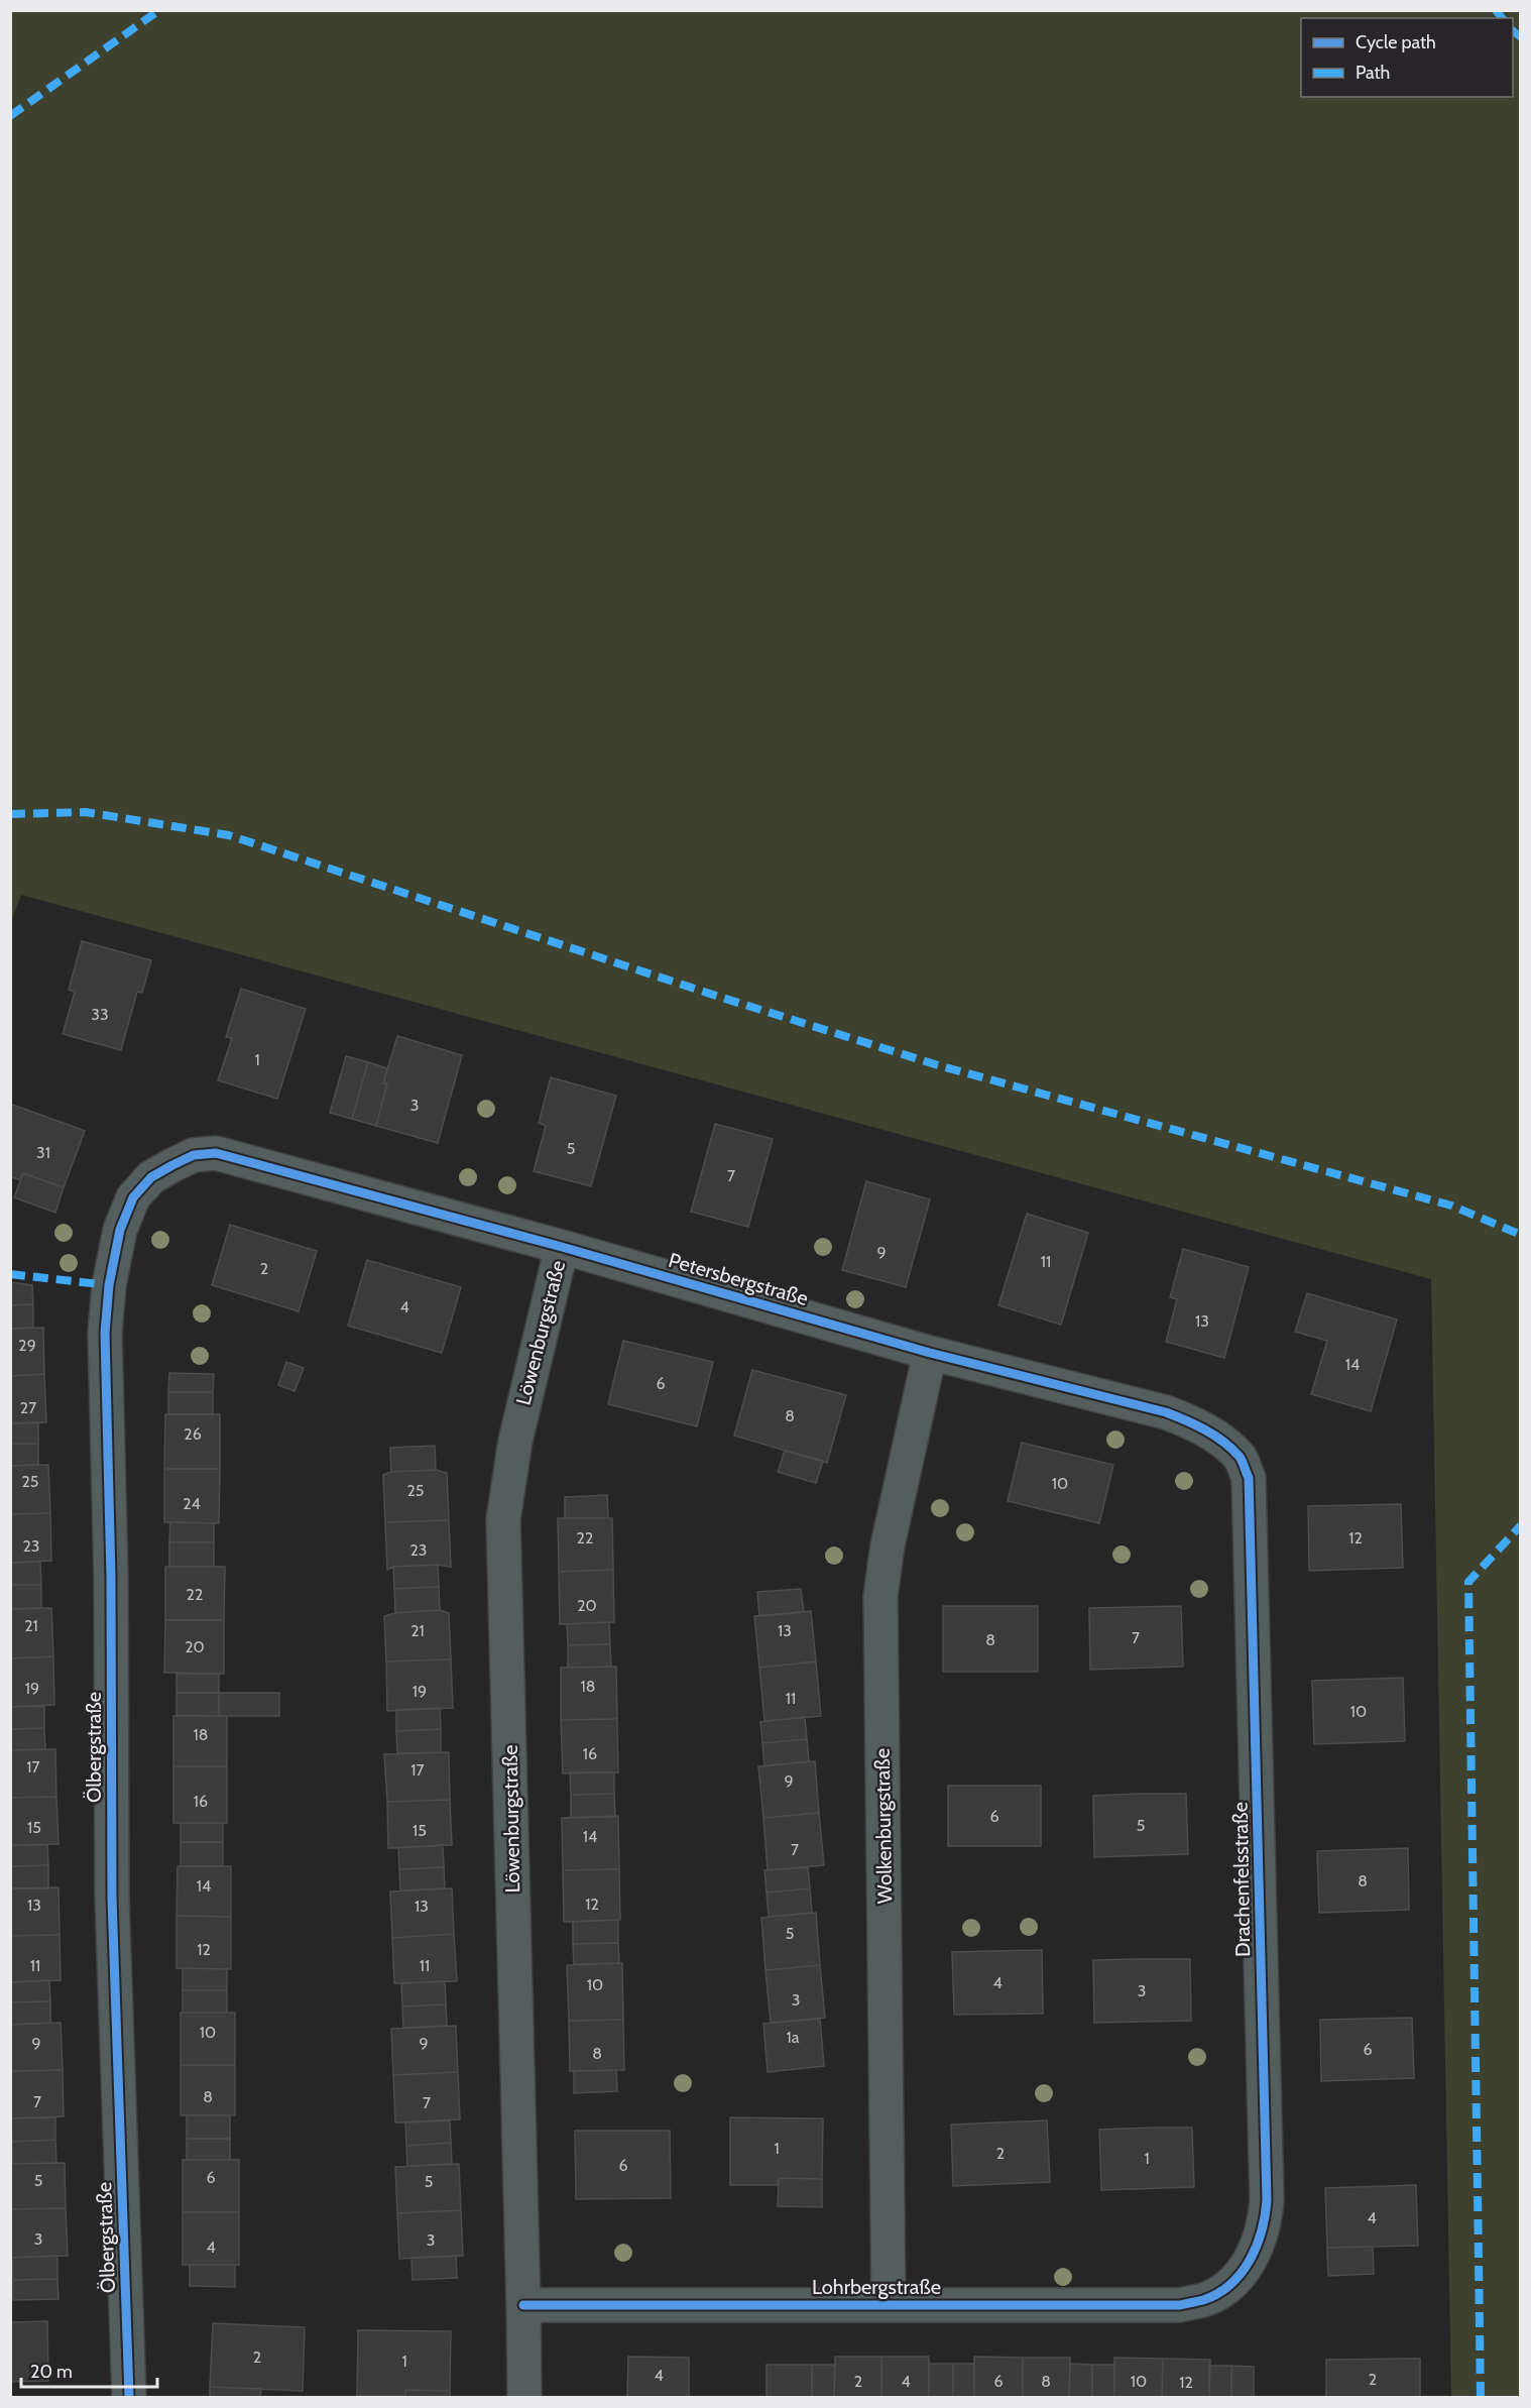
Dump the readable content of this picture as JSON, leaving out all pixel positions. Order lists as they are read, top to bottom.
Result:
{
  "streets": {
    "street": [
      "Petersbergstraße",
      "Löwenburgstraße",
      "Ölbergstraße",
      "Wolkenburgstraße",
      "Drachenfelsstraße",
      "Lohrbergstraße"
    ]
  },
  "crossings": [
    ["Petersbergstraße", "Löwenburgstraße"],
    ["Petersbergstraße", "Ölbergstraße"],
    ["Petersbergstraße", "Wolkenburgstraße"],
    ["Petersbergstraße", "Drachenfelsstraße"],
    ["Löwenburgstraße", "Lohrbergstraße"],
    ["Wolkenburgstraße", "Lohrbergstraße"],
    ["Drachenfelsstraße", "Lohrbergstraße"]
  ],
  "house_numbers": [
    "33",
    "1",
    "3",
    "5",
    "31",
    "7",
    "9",
    "11",
    "2",
    "4",
    "13",
    "29",
    "14",
    "6",
    "27",
    "8",
    "26",
    "25",
    "10",
    "25",
    "24",
    "22",
    "12",
    "23",
    "23",
    "22",
    "20",
    "21",
    "21",
    "13",
    "7",
    "8",
    "20",
    "18",
    "19",
    "19",
    "11",
    "10",
    "18",
    "16",
    "17",
    "17",
    "9",
    "16",
    "6",
    "5",
    "15",
    "15",
    "14",
    "7",
    "8",
    "14",
    "12",
    "13",
    "13",
    "5",
    "12",
    "11",
    "11",
    "4",
    "10",
    "3",
    "3",
    "10",
    "1a",
    "9",
    "9",
    "6",
    "8",
    "8",
    "7",
    "7",
    "1",
    "2",
    "1",
    "6",
    "6",
    "5",
    "5",
    "4",
    "3",
    "3",
    "4",
    "2",
    "1",
    "4",
    "2",
    "2",
    "4",
    "6",
    "8",
    "10",
    "12"
  ],
  "legend": ["Cycle path", "Path"],
  "scale_bar": "20 m"
}
